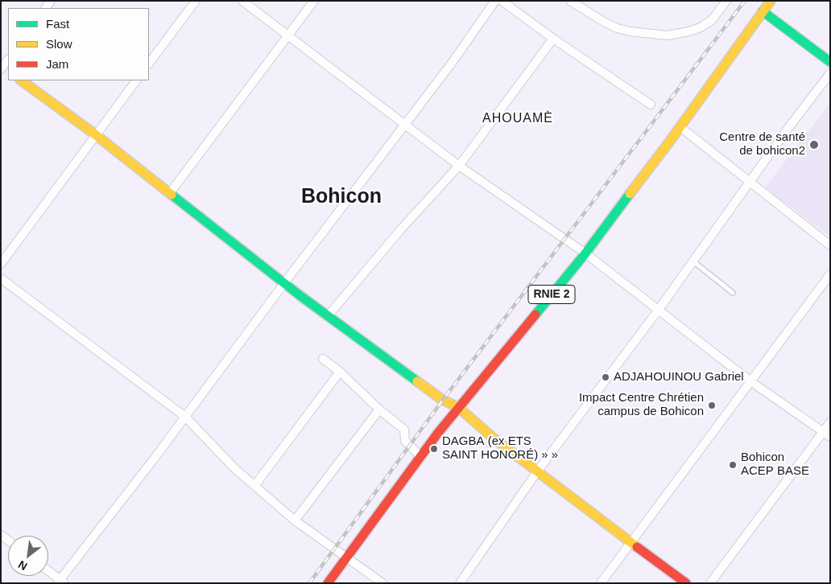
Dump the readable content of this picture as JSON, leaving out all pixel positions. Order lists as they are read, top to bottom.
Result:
{
  "streets": {
    "main road": ["RNIE 2"]
  },
  "districts": ["AHOUAMÈ", "Bohicon"],
  "places": [
    "Centre de santé de bohicon2",
    "ADJAHOUINOU Gabriel",
    "Impact Centre Chrétien campus de Bohicon",
    "DAGBA (ex ETS SAINT HONORÉ) » »",
    "Bohicon ACEP BASE"
  ],
  "legend": ["Fast", "Slow", "Jam"],
  "north": "bottom left"
}
